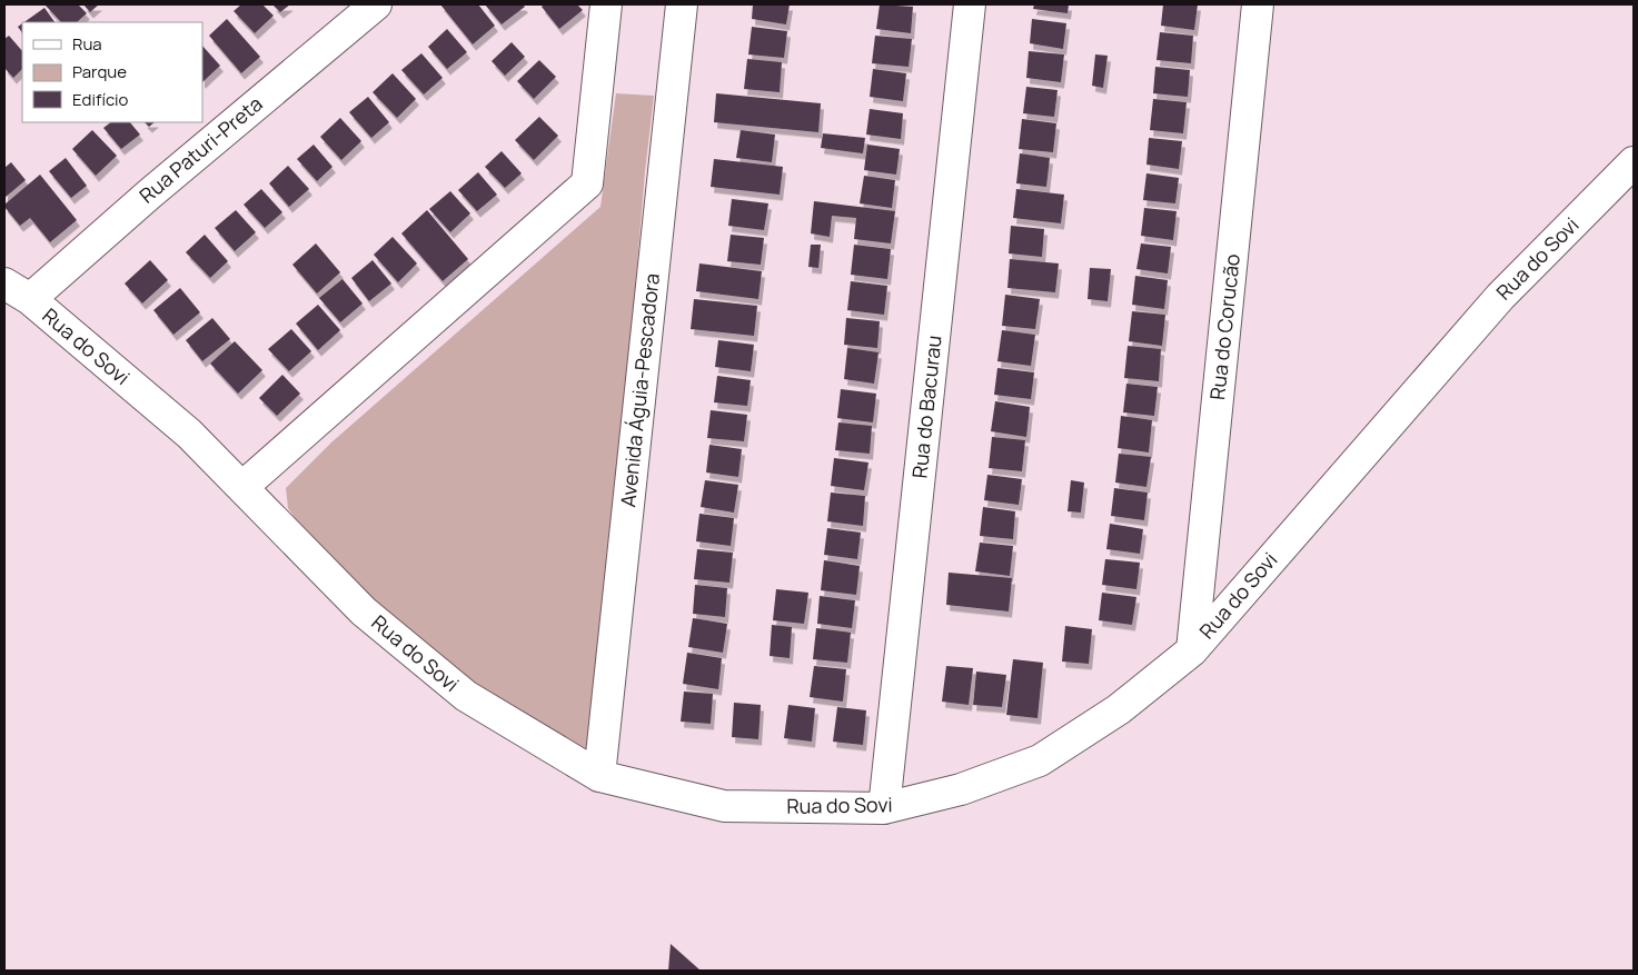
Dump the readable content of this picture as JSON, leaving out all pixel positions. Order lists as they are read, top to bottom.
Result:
{
  "streets": {
    "street": [
      "Rua Paturi-Preta",
      "Rua do Sovi",
      "Rua do Corucão",
      "Avenida Águia-Pescadora",
      "Rua do Bacurau"
    ]
  },
  "crossings": [
    ["Rua Paturi-Preta", "Rua do Sovi"],
    ["Rua do Sovi", "Rua do Corucão"],
    ["Rua do Sovi", "Avenida Águia-Pescadora"],
    ["Rua do Sovi", "Rua do Bacurau"]
  ],
  "legend": ["Rua", "Parque", "Edifício"]
}
